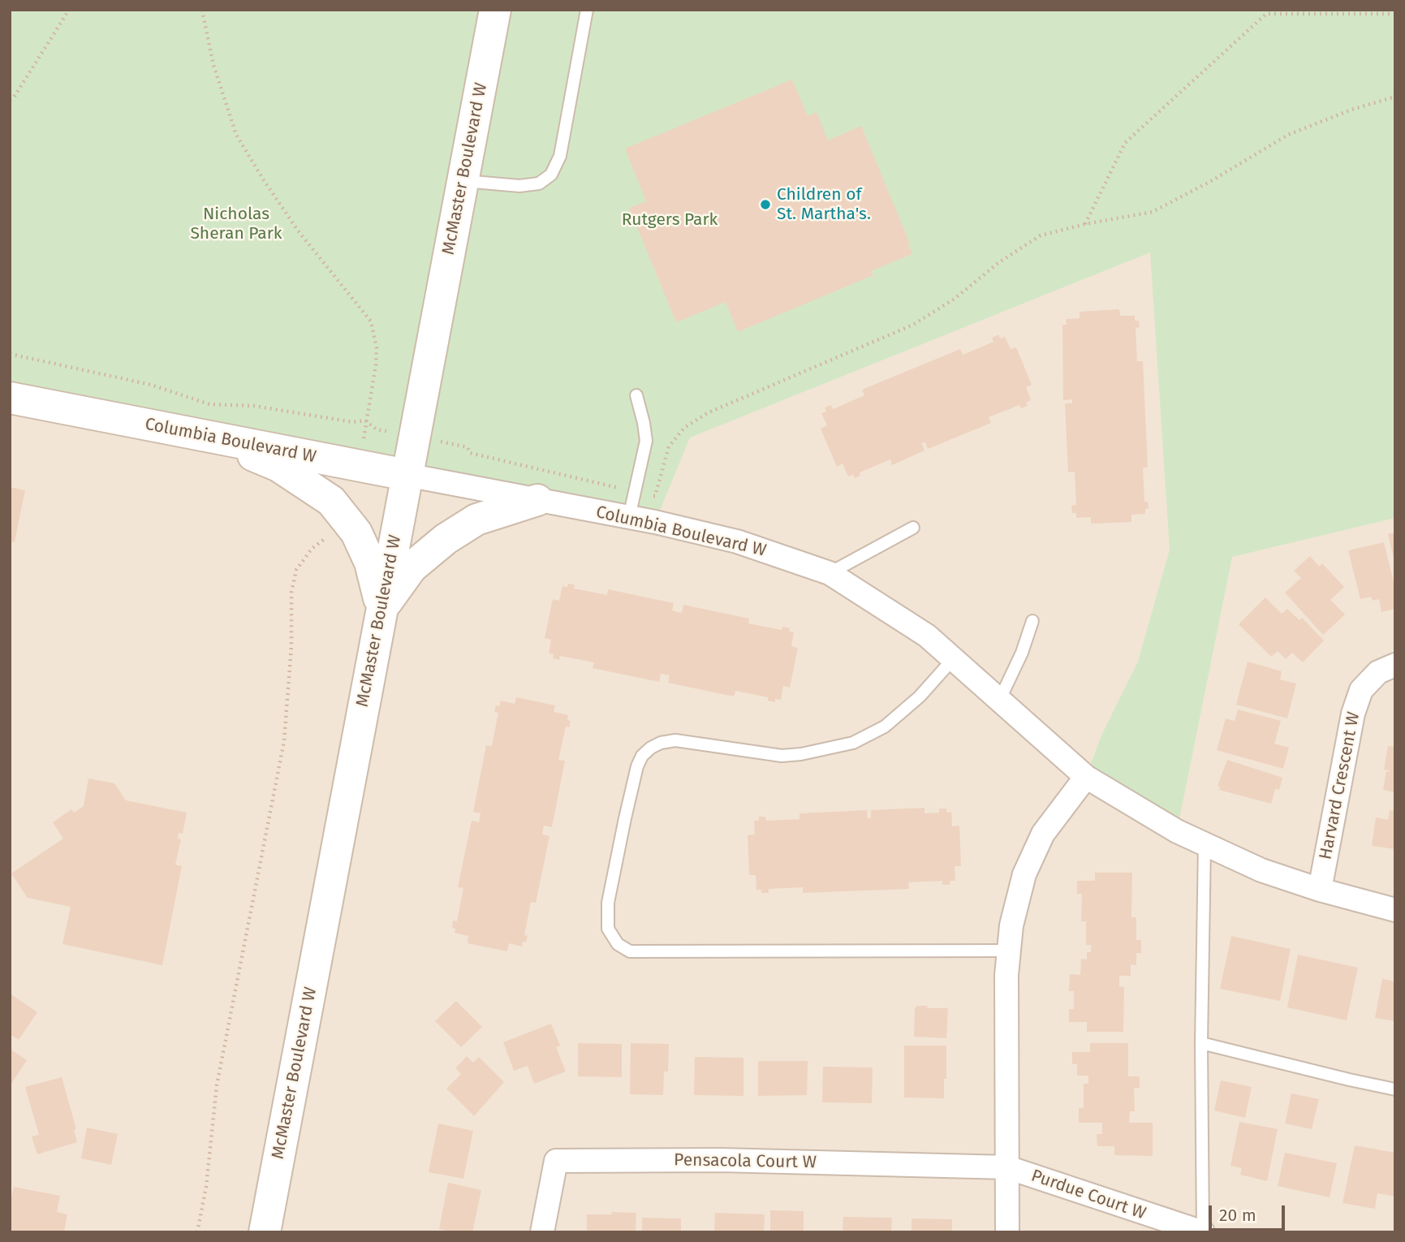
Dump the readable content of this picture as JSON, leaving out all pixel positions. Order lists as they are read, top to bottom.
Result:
{
  "streets": {
    "street": [
      "McMaster Boulevard W",
      "Columbia Boulevard W",
      "Harvard Crescent W",
      "Pensacola Court W",
      "Purdue Court W"
    ]
  },
  "crossings": [
    ["McMaster Boulevard W", "Columbia Boulevard W"],
    ["Columbia Boulevard W", "Harvard Crescent W"],
    ["Pensacola Court W", "Purdue Court W"]
  ],
  "parks": ["Nicholas Sheran Park", "Rutgers Park"],
  "places": ["Children of St. Martha's."],
  "scale_bar": "20 m"
}
